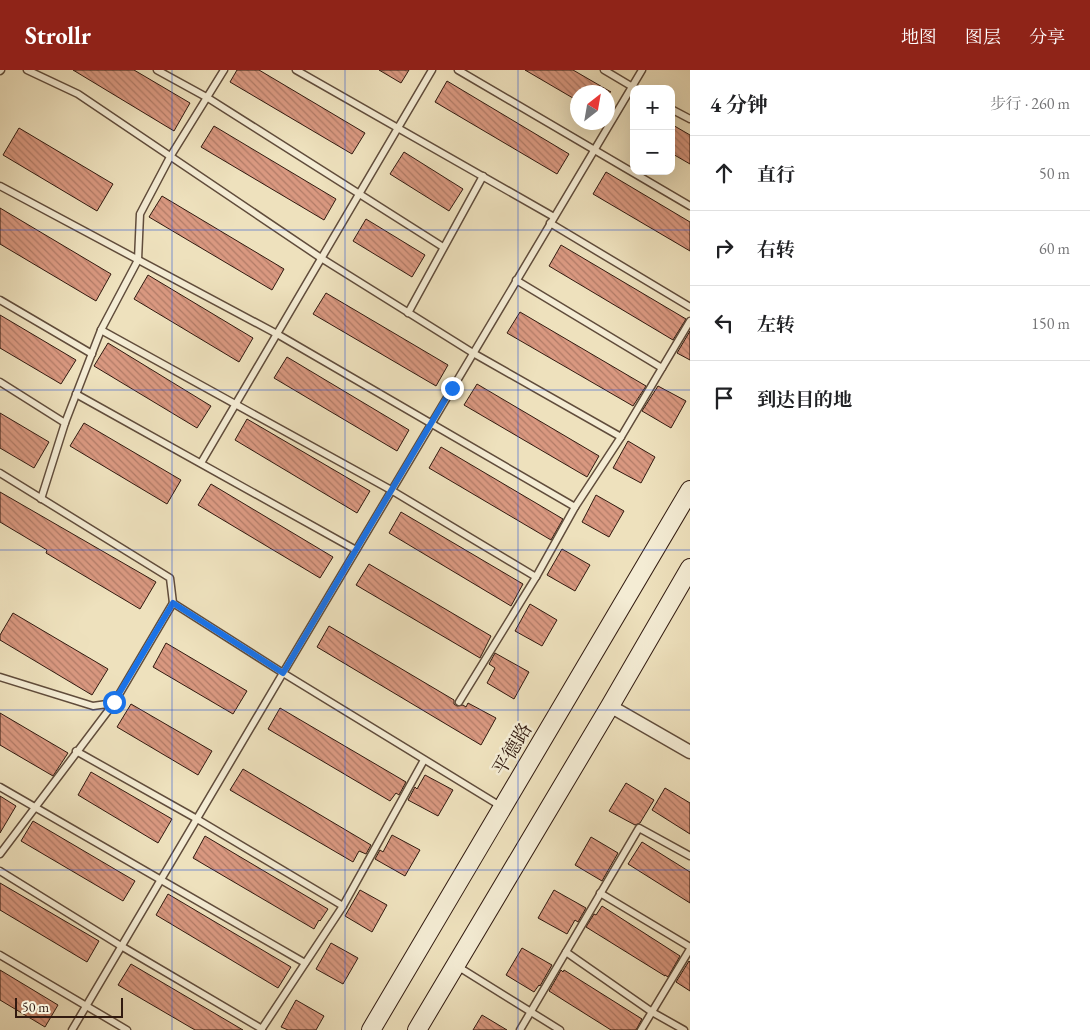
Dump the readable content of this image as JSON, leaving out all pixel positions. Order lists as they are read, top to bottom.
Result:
{
  "streets": {
    "main road": ["平德路"]
  },
  "scale_bar": "50 m",
  "north": "top right",
  "page": {
    "header": "Strollr",
    "nav": ["地图", "图层", "分享"],
    "heading": ["4 分钟", "步行 · 260 m"],
    "map_buttons": ["+", "−"],
    "list": [
      ["直行", "50 m"],
      ["右转", "60 m"],
      ["左转", "150 m"],
      "到达目的地"
    ],
    "scale": "50 m"
  }
}
